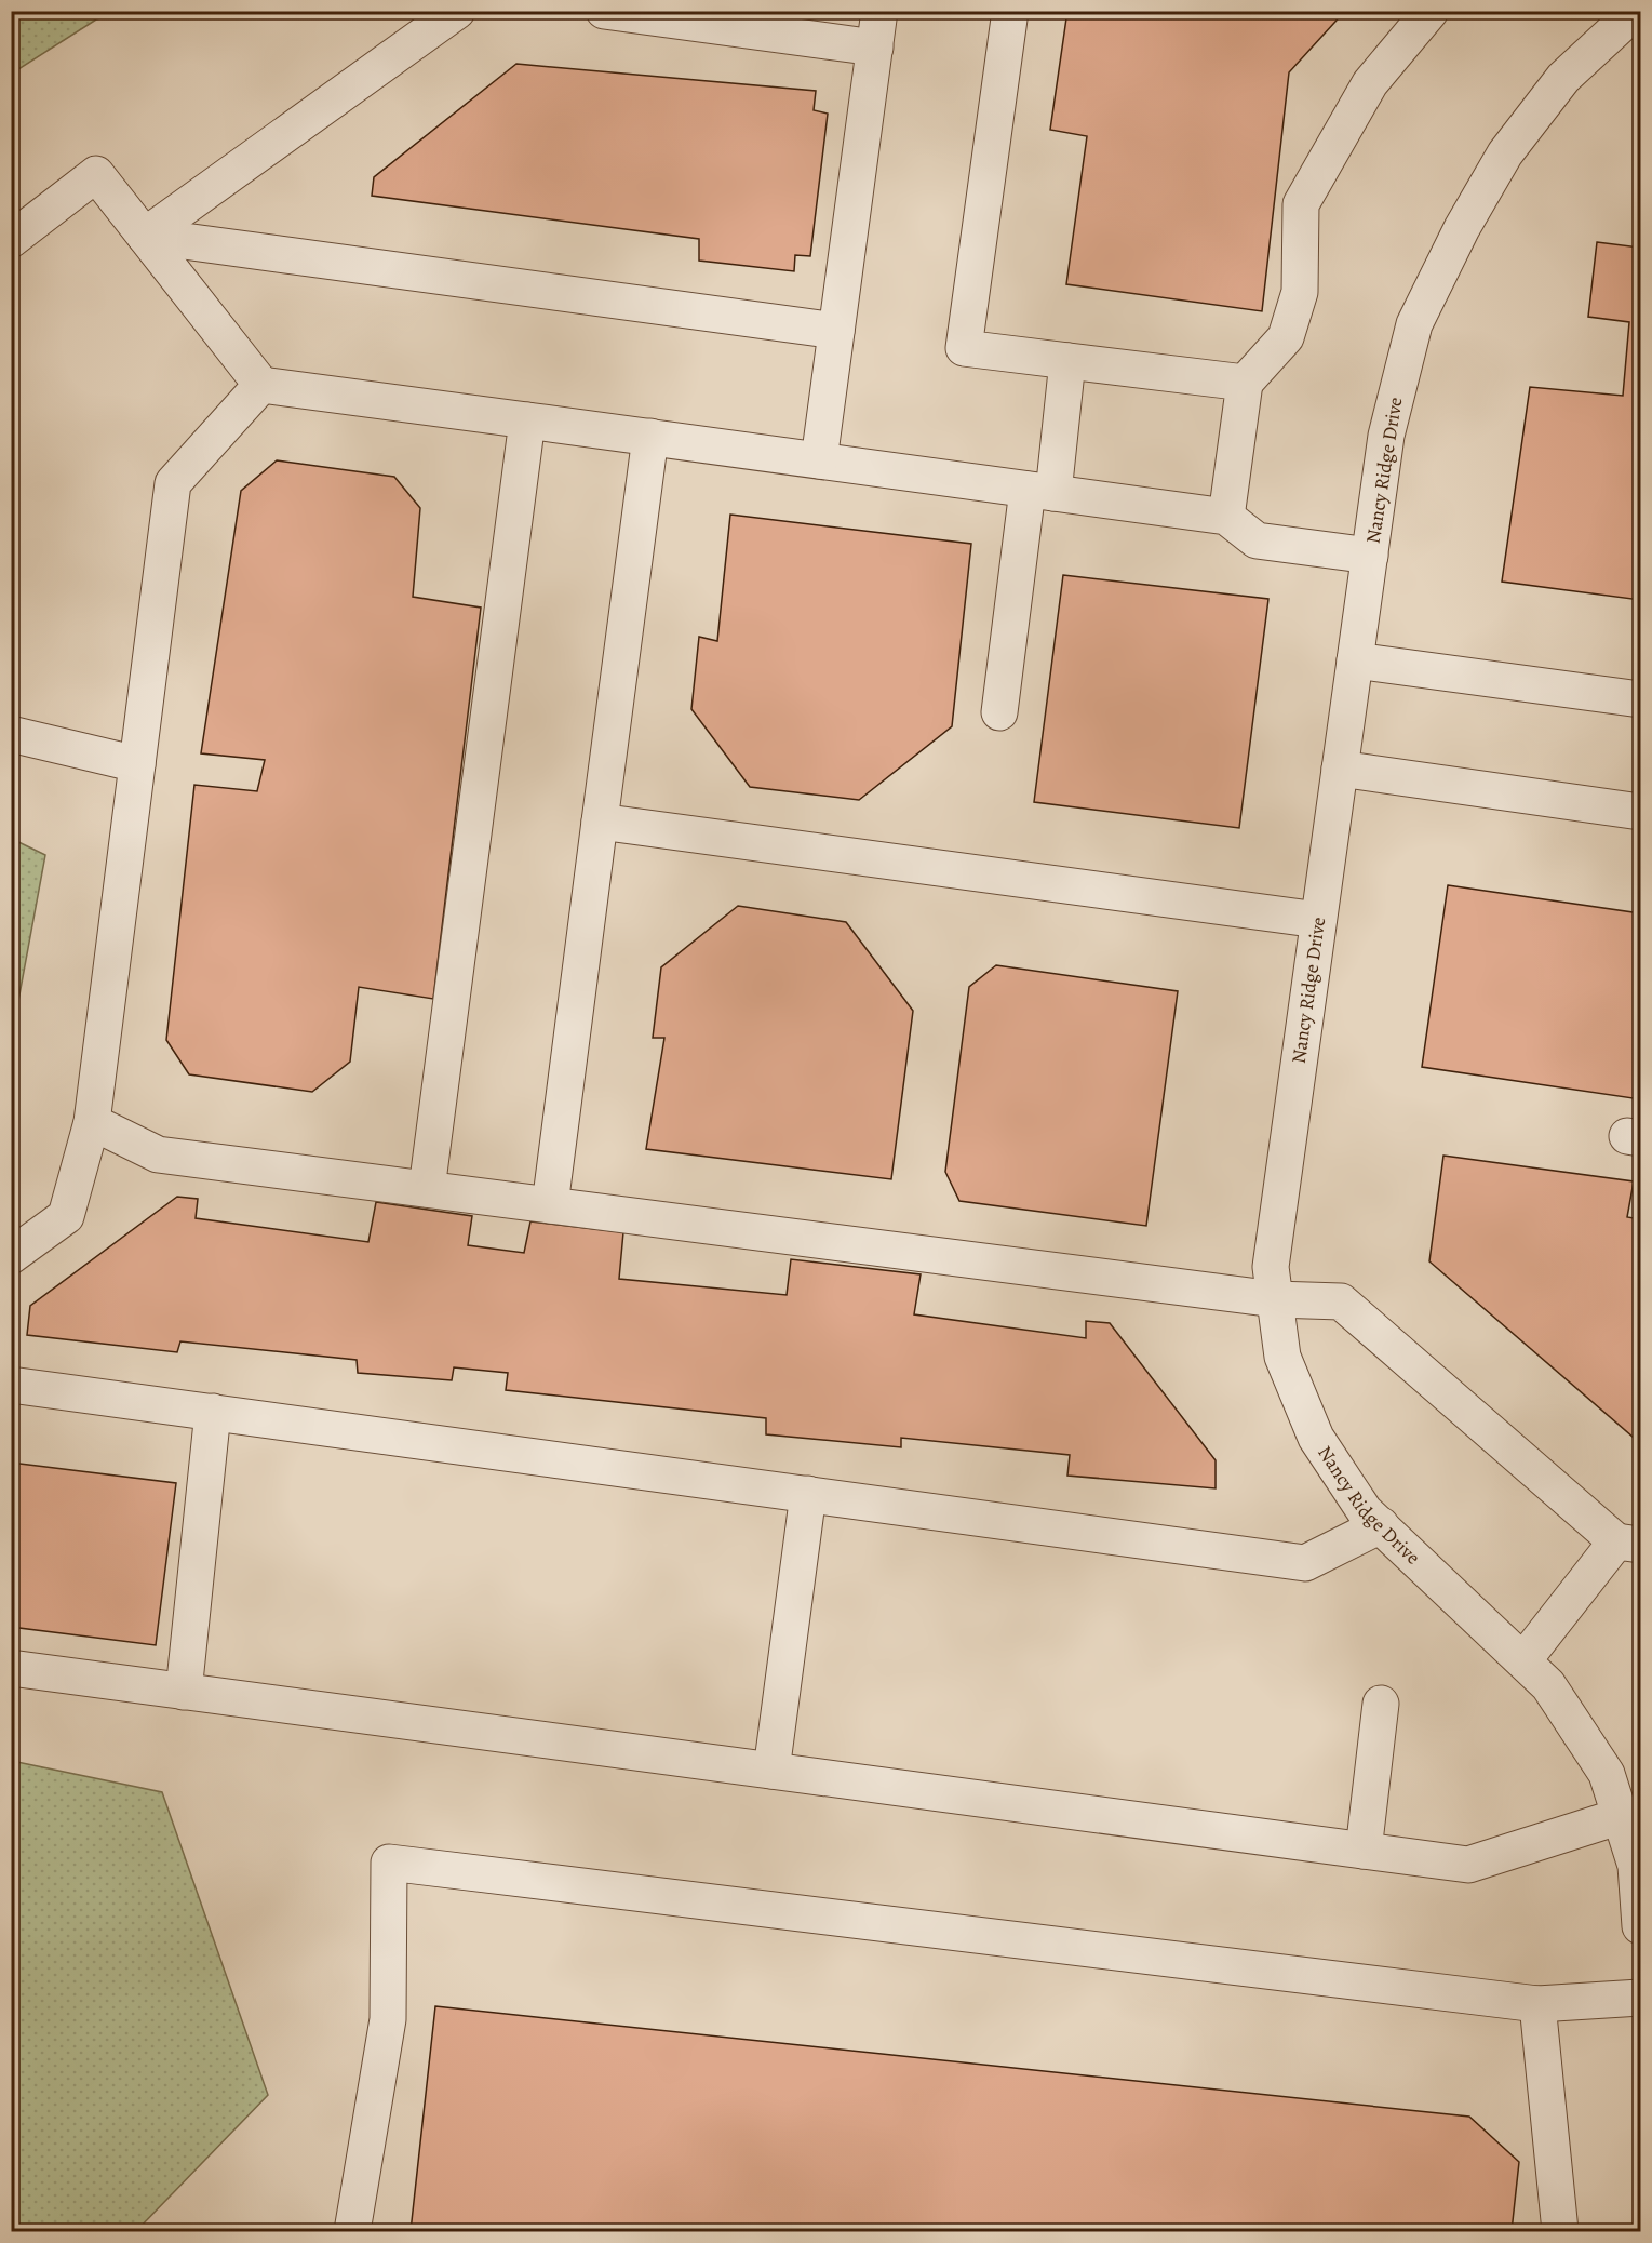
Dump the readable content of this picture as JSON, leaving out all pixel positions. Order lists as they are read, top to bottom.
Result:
{
  "streets": {
    "street": ["Nancy Ridge Drive"]
  }
}
